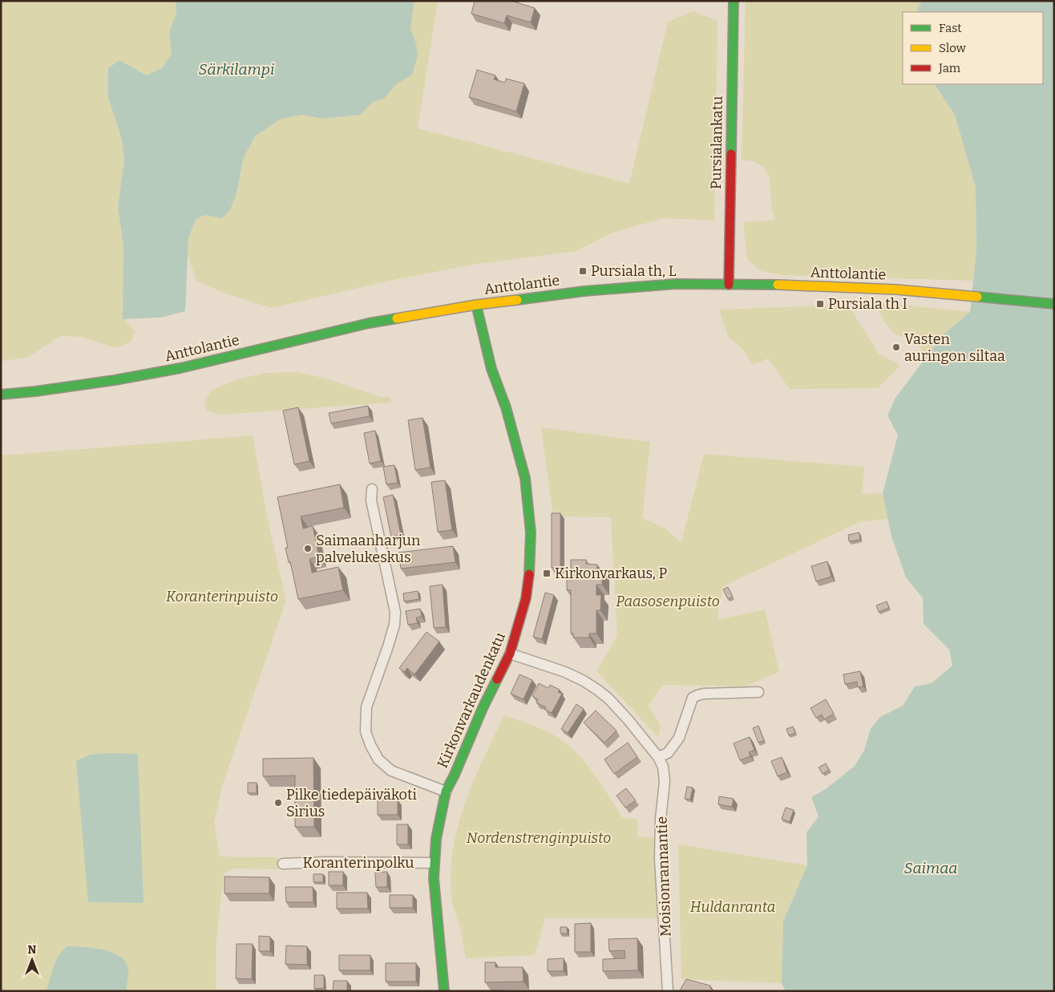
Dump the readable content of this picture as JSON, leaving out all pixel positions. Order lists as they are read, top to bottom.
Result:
{
  "streets": {
    "main road": ["Pursialankatu", "Anttolantie", "Kirkonvarkaudenkatu"],
    "street": ["Koranterinpolku", "Moisionrannantie"]
  },
  "crossings": [
    ["Pursialankatu", "Anttolantie"],
    ["Anttolantie", "Kirkonvarkaudenkatu"],
    ["Kirkonvarkaudenkatu", "Koranterinpolku"],
    ["Kirkonvarkaudenkatu", "Moisionrannantie"]
  ],
  "water": ["Särkilampi", "Saimaa"],
  "parks": [
    "Koranterinpuisto",
    "Paasosenpuisto",
    "Nordenstrenginpuisto",
    "Huldanranta"
  ],
  "places": {
    "transit": ["Pursiala th, L", "Pursiala th I", "Kirkonvarkaus, P"],
    "other": ["Vasten auringon siltaa", "Saimaanharjun palvelukeskus", "Pilke tiedepäiväkoti Sirius"]
  },
  "legend": ["Fast", "Slow", "Jam"],
  "north": "top"
}
